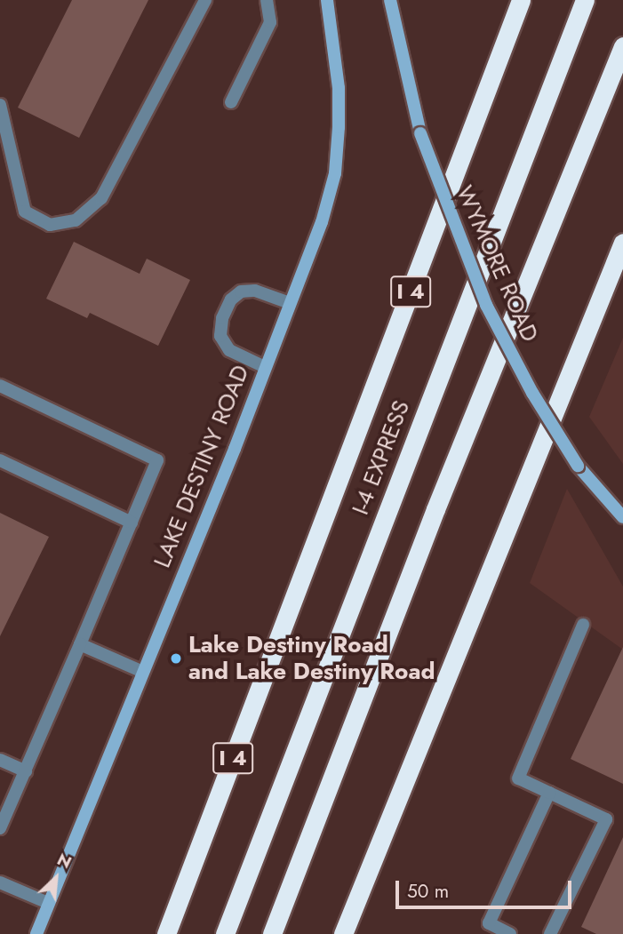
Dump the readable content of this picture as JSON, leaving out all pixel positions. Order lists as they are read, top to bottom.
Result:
{
  "streets": {
    "highway": ["I 4", "I-4 EXPRESS"],
    "street": ["WYMORE ROAD", "LAKE DESTINY ROAD"]
  },
  "places": ["Lake Destiny Road and Lake Destiny Road"],
  "scale_bar": "50 m",
  "north": "top right"
}
